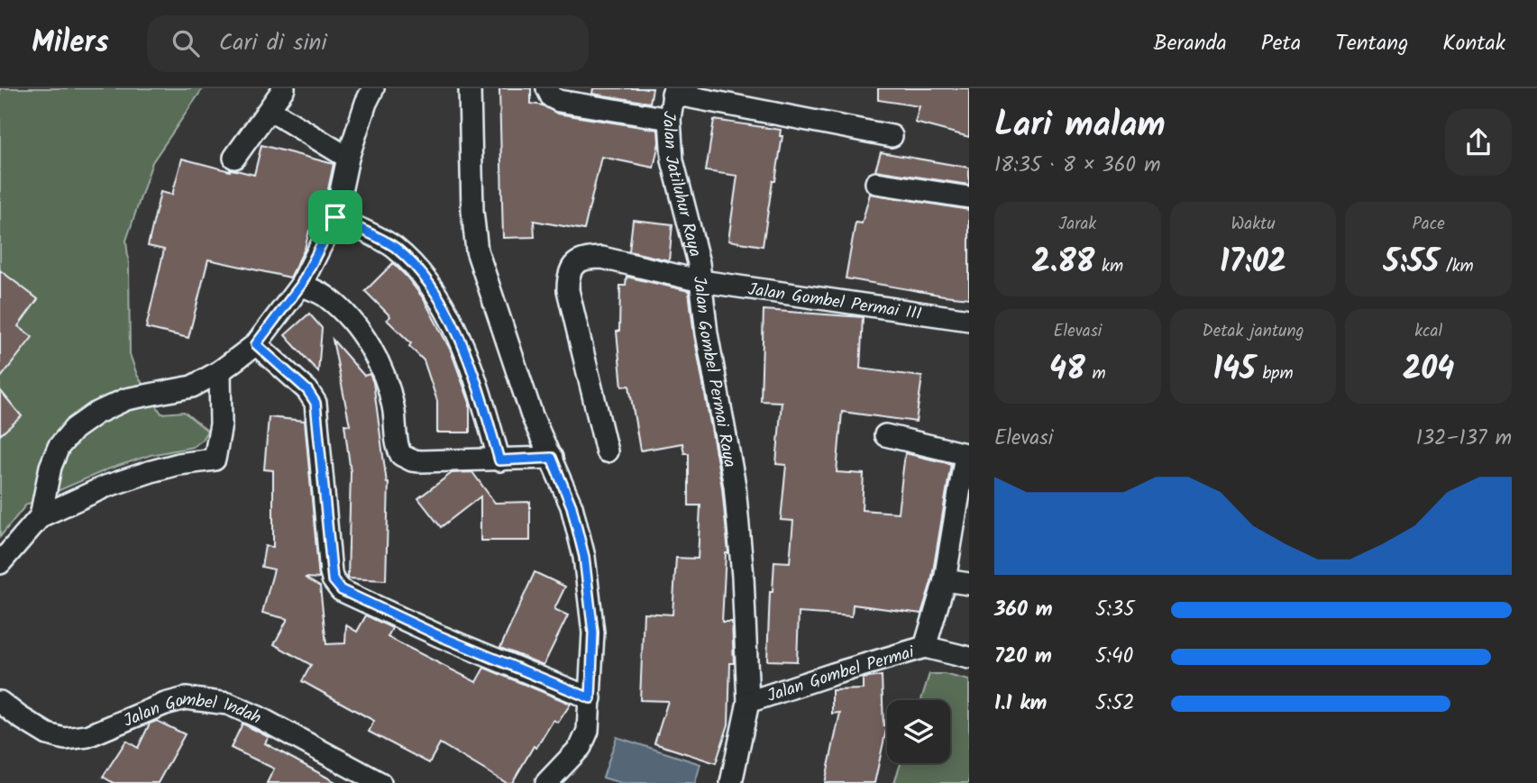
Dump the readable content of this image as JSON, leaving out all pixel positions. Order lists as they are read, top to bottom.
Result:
{
  "streets": {
    "street": [
      "Jalan Jatiluhur Raya",
      "Jalan Gombel Permai III",
      "Jalan Gombel Permai Raya",
      "Jalan Gombel Permai",
      "Jalan Gombel Indah"
    ]
  },
  "crossings": [
    ["Jalan Jatiluhur Raya", "Jalan Gombel Permai III"],
    ["Jalan Jatiluhur Raya", "Jalan Gombel Permai Raya"],
    ["Jalan Gombel Permai III", "Jalan Gombel Permai Raya"],
    ["Jalan Gombel Permai Raya", "Jalan Gombel Permai"]
  ],
  "page": {
    "header": "Milers",
    "search": "Cari di sini",
    "nav": [
      "Beranda",
      "Peta",
      "Tentang",
      "Kontak"
    ],
    "heading": ["Lari malam", "18:35 · 8 × 360 m"],
    "stats": [
      ["Jarak", "2.88 km"],
      ["Waktu", "17:02"],
      ["Pace", "5:55 /km"],
      ["Elevasi", "48 m"],
      ["Detak jantung", "145 bpm"],
      ["kcal", "204"]
    ],
    "chart": ["Elevasi", "132–137 m"],
    "list": [
      {
        "name": "360 m",
        "note": "5:35"
      },
      {
        "name": "720 m",
        "note": "5:40"
      },
      {
        "name": "1.1 km",
        "note": "5:52"
      }
    ]
  }
}
